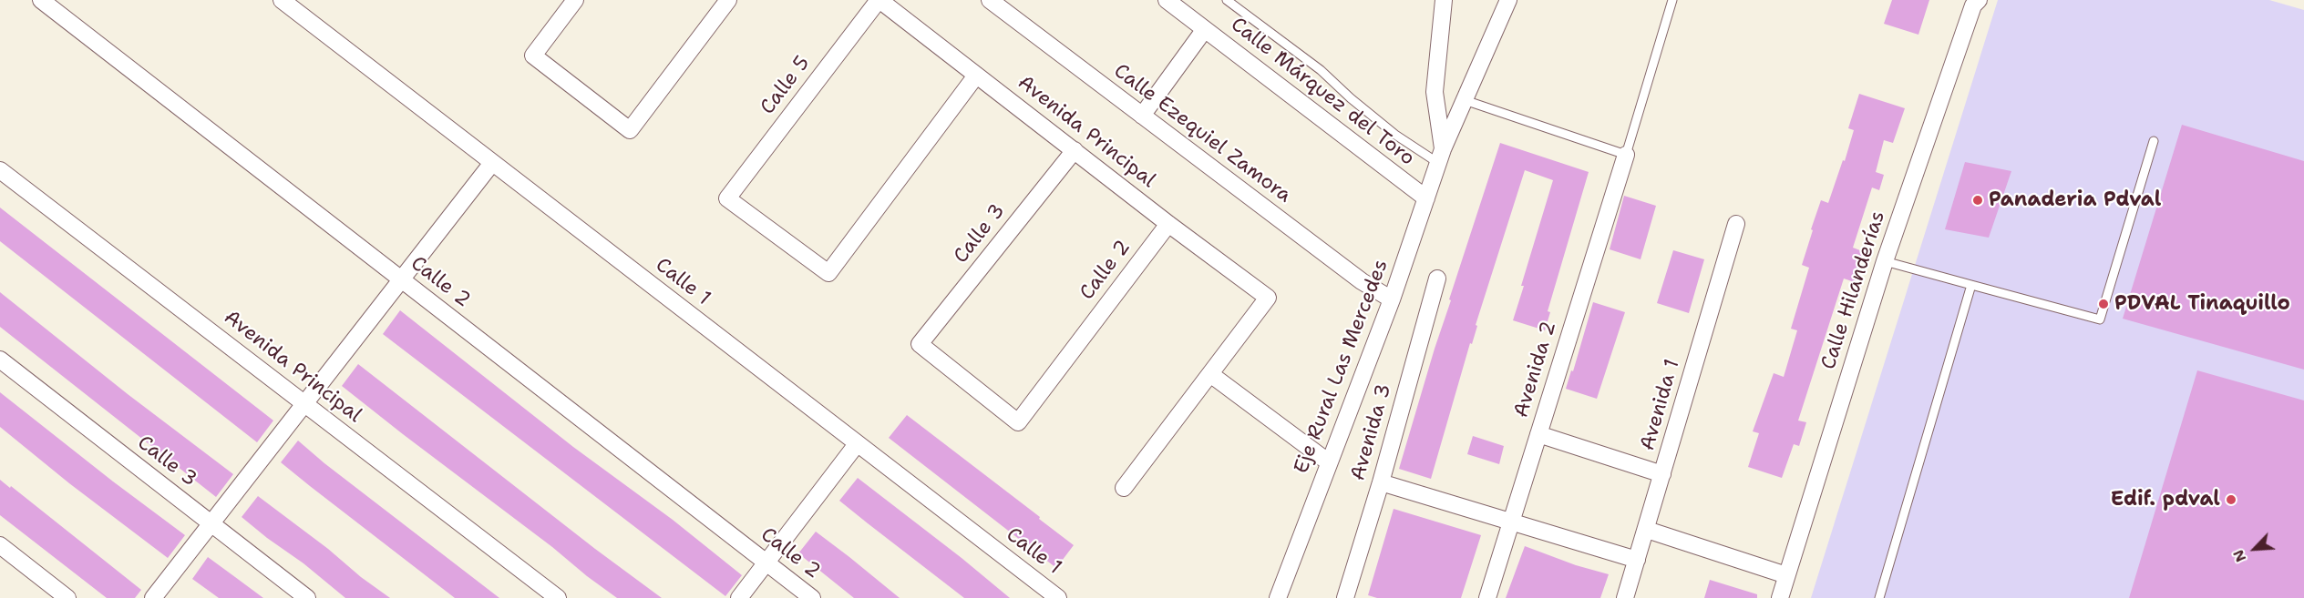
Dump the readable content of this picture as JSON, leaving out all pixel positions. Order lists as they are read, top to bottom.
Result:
{
  "streets": {
    "street": [
      "Calle 5",
      "Calle Márquez del Toro",
      "Avenida Principal",
      "Calle Ezequiel Zamora",
      "Calle 3",
      "Calle 2",
      "Calle 1",
      "Calle Hilanderías",
      "Eje Rural Las Mercedes",
      "Avenida 2",
      "Avenida 1",
      "Avenida 3"
    ]
  },
  "crossings": [
    ["Calle 5", "Avenida Principal"],
    ["Calle Márquez del Toro", "Eje Rural Las Mercedes"],
    ["Avenida Principal", "Calle 3"],
    ["Avenida Principal", "Calle 2"],
    ["Calle Ezequiel Zamora", "Eje Rural Las Mercedes"],
    ["Calle 3", "Calle 2"]
  ],
  "places": ["Panaderia Pdval", "PDVAL Tinaquillo", "Edif. pdval"],
  "north": "bottom left"
}
